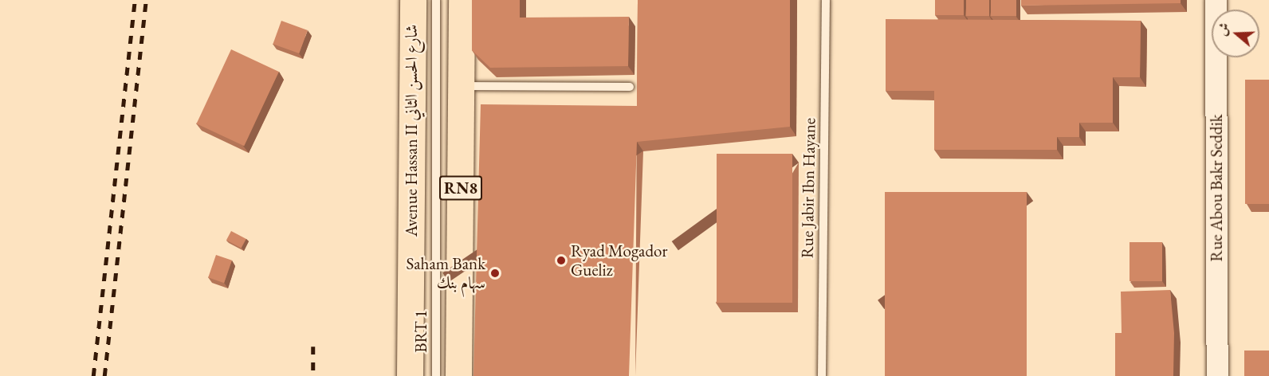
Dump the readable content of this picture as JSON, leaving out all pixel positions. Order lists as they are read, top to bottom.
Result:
{
  "streets": {
    "main road": ["Avenue Hassan II شارع الحسن الثاني", "RN8"],
    "street": ["Rue Abou Bakr Seddik"],
    "lane": ["Rue Jabir Ibn Hayane", "BRT 1"]
  },
  "places": ["Ryad Mogador Gueliz", "Saham Bank سهام بنك"],
  "north": "left"
}
